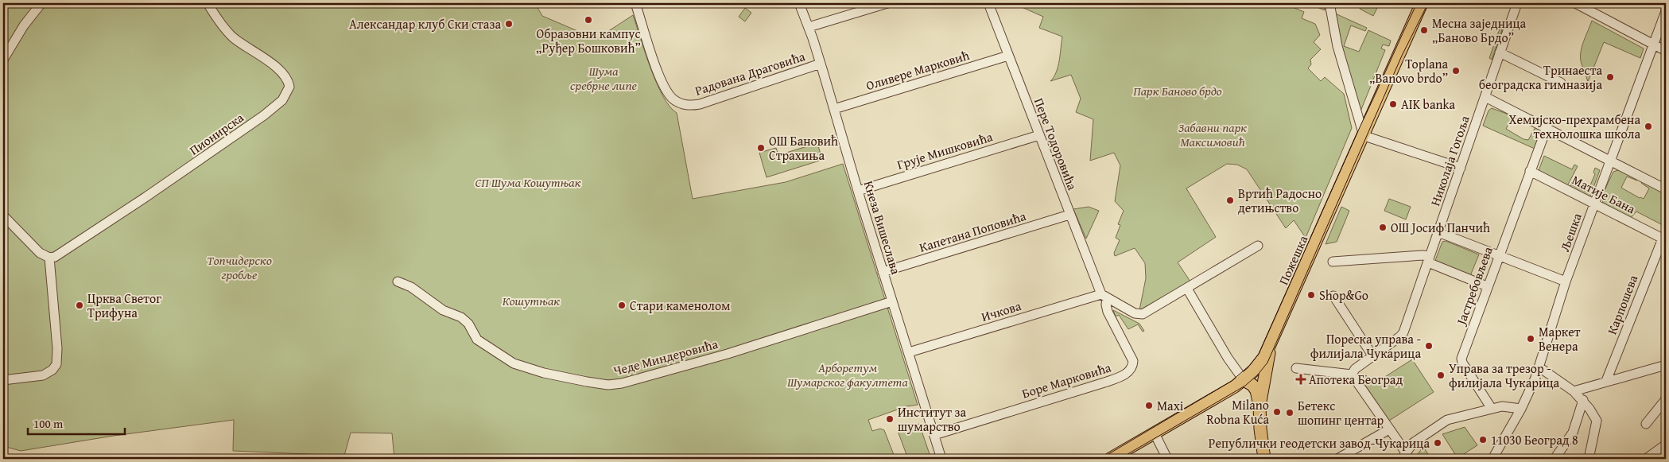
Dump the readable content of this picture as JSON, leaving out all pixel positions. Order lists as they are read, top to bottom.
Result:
{
  "streets": {
    "main road": ["Пожешка"],
    "street": [
      "Оливере Марковић",
      "Радована Драговића",
      "Пионирска",
      "Пере Тодоровића",
      "Грује Мишковића",
      "Николаја Гогоља",
      "Матије Бана",
      "Кнеза Вишеслава",
      "Капетана Поповића",
      "Љешка",
      "Јастребовљева",
      "Карпошева",
      "Ичкова",
      "Чеде Миндеровића",
      "Боре Марковића"
    ]
  },
  "crossings": [
    ["Оливере Марковић", "Пере Тодоровића"],
    ["Оливере Марковић", "Кнеза Вишеслава"],
    ["Радована Драговића", "Кнеза Вишеслава"],
    ["Пере Тодоровића", "Грује Мишковића"],
    ["Пере Тодоровића", "Капетана Поповића"],
    ["Пере Тодоровића", "Ичкова"],
    ["Пере Тодоровића", "Боре Марковића"],
    ["Грује Мишковића", "Кнеза Вишеслава"],
    ["Матије Бана", "Љешка"],
    ["Матије Бана", "Јастребовљева"],
    ["Матије Бана", "Карпошева"],
    ["Кнеза Вишеслава", "Капетана Поповића"],
    ["Кнеза Вишеслава", "Ичкова"],
    ["Кнеза Вишеслава", "Чеде Миндеровића"],
    ["Кнеза Вишеслава", "Боре Марковића"],
    ["Ичкова", "Боре Марковића"]
  ],
  "parks": [
    "Шума сребрне липе",
    "Парк Баново брдо",
    "Забавни парк Максимовић",
    "СП Шума Кошутњак",
    "Топчидерско гробље",
    "Кошутњак",
    "Арборетум Шумарског факултета"
  ],
  "places": {
    "other": [
      "Образовни кампус „Руђер Бошковић”",
      "Александар клуб Ски стаза",
      "Месна заједница „Баново Брдо”",
      "Toplana „Banovo brdo”",
      "Тринаеста београдска гимназија",
      "AIK banka",
      "Хемијско-прехрамбена технолошка школа",
      "ОШ Бановић Страхиња",
      "Вртић Радосно детињство",
      "ОШ Јосиф Панчић",
      "Shop&Go",
      "Црква Светог Трифуна",
      "Стари каменолом",
      "Маркет Венера",
      "Пореска управа - филијала Чукарица",
      "Управа за трезор - филијала Чукарица",
      "Maxi",
      "Milano Robna Kuća",
      "Бетекс шопинг центар",
      "Институт за шумарство",
      "11030 Београд 8",
      "Републички геодетски завод-Чукарица"
    ],
    "health": ["Апотека Београд"]
  },
  "scale_bar": "100 m"
}
